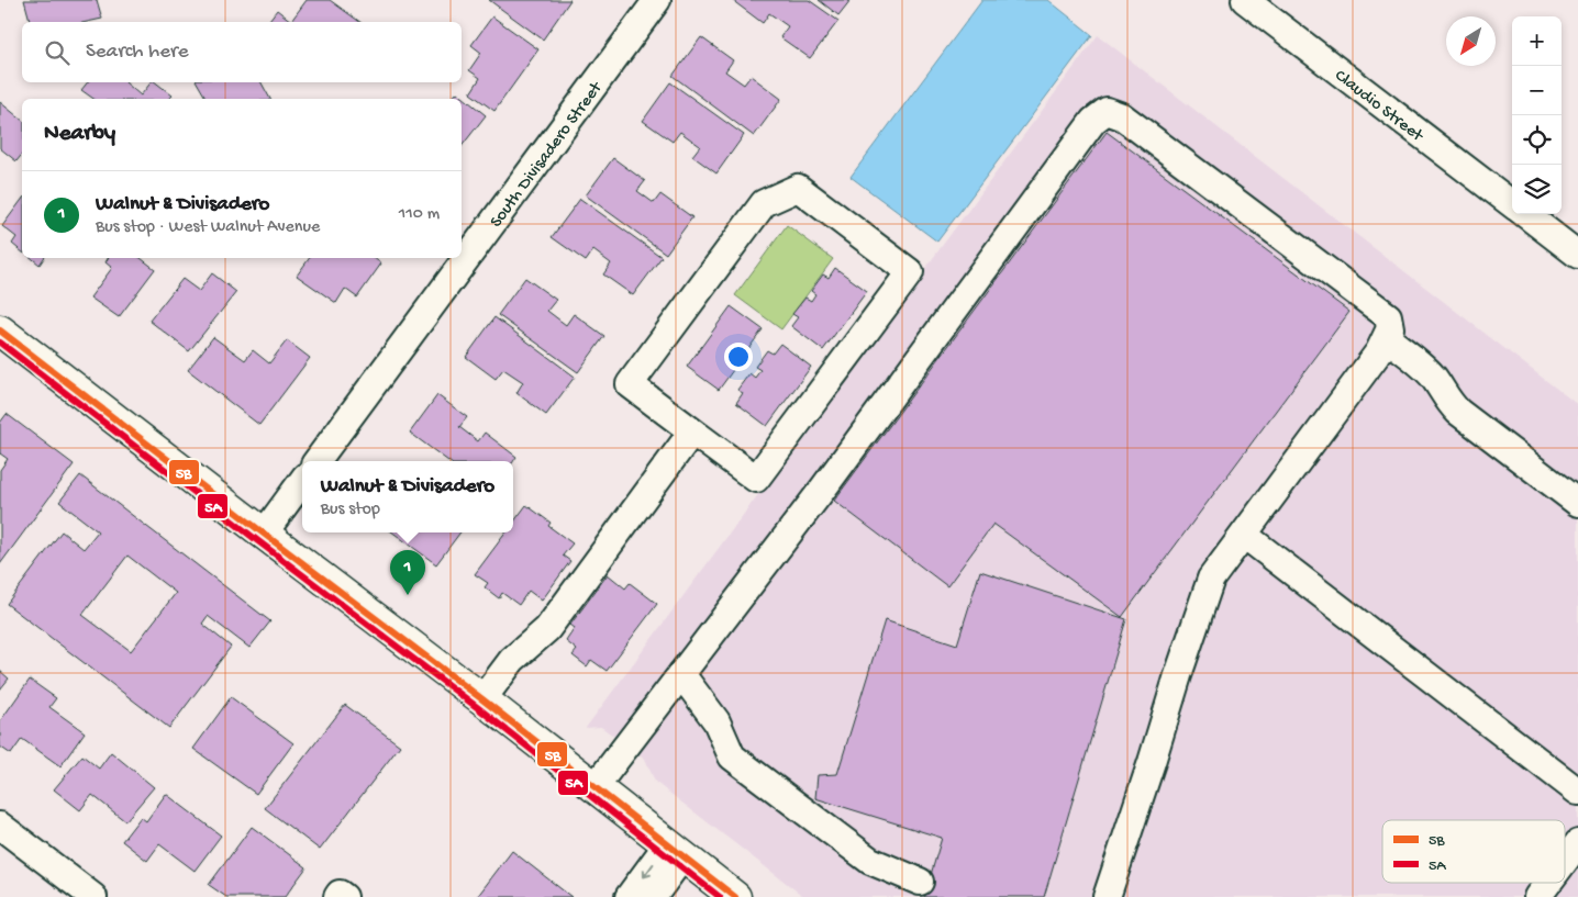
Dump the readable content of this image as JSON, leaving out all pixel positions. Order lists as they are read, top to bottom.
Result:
{
  "streets": {
    "street": ["Claudio Street", "South Divisadero Street"]
  },
  "lines": ["transit line 5B", "transit line 5A"],
  "legend": ["5B", "5A"],
  "north": "bottom left",
  "page": {
    "map_buttons": ["+", "−"],
    "search": "Search here",
    "heading": "Nearby",
    "list": [
      {
        "mark": "1",
        "name": "Walnut & Divisadero",
        "note": "Bus stop · West Walnut Avenue",
        "value": "110 m"
      }
    ],
    "popup": ["Walnut & Divisadero", "Bus stop"],
    "pins": "1"
  }
}
